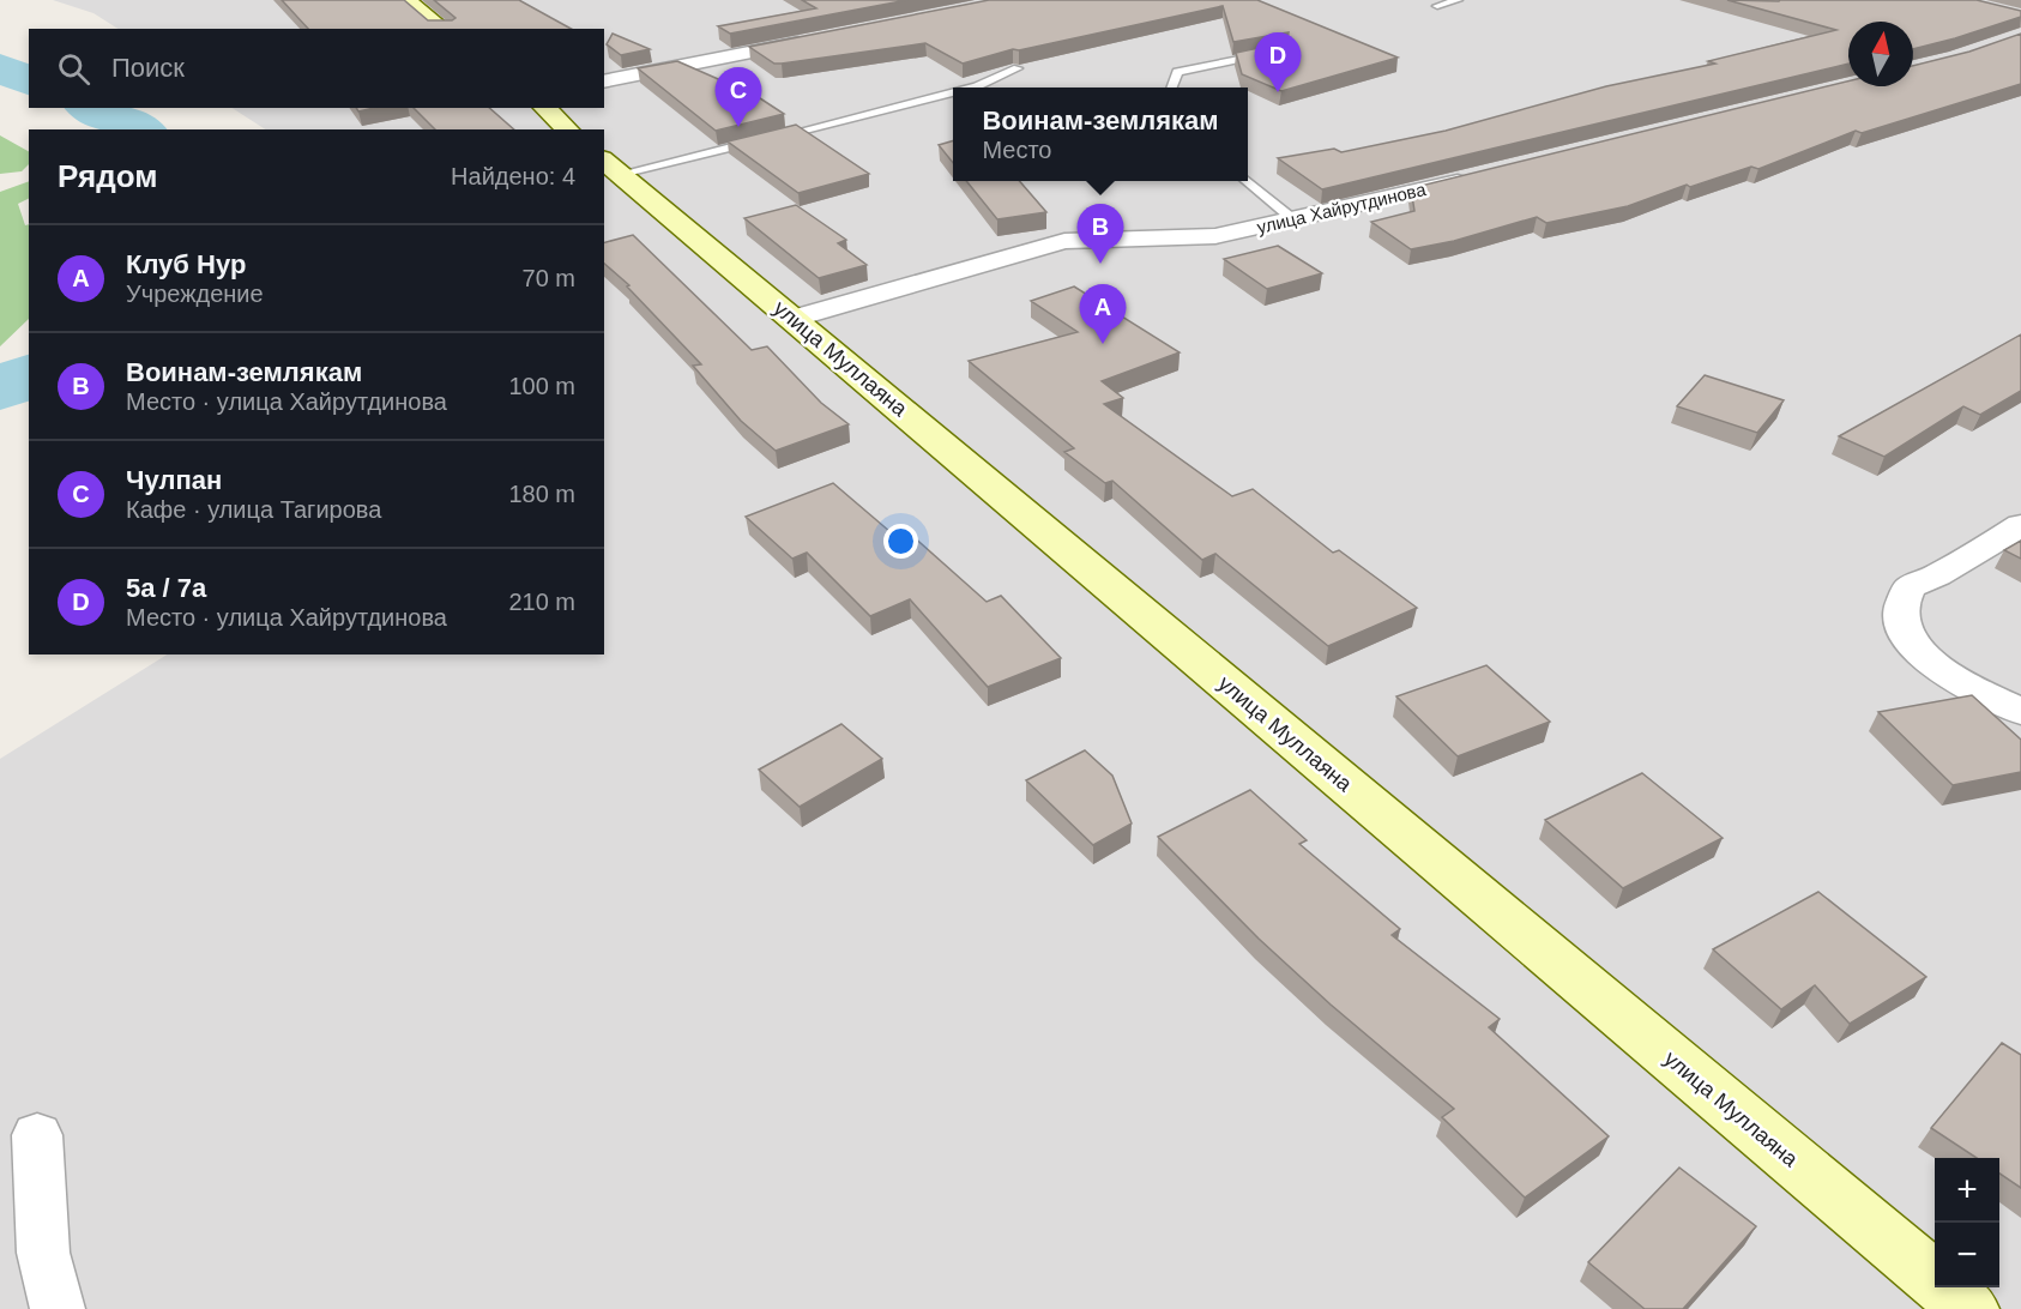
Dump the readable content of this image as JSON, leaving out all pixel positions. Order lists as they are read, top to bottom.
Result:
{
  "streets": {
    "main road": ["улица Муллаяна"],
    "street": ["улица Хайрутдинова"]
  },
  "crossings": [
    ["улица Хайрутдинова", "улица Муллаяна"]
  ],
  "north": "top",
  "page": {
    "search": "Поиск",
    "pins": [
      "D",
      "C",
      "B",
      "A"
    ],
    "popup": ["Воинам-землякам", "Место"],
    "heading": ["Рядом", "Найдено: 4"],
    "list": [
      {
        "mark": "A",
        "name": "Клуб Нур",
        "note": "Учреждение",
        "value": "70 m"
      },
      {
        "mark": "B",
        "name": "Воинам-землякам",
        "note": "Место · улица Хайрутдинова",
        "value": "100 m"
      },
      {
        "mark": "C",
        "name": "Чулпан",
        "note": "Кафе · улица Тагирова",
        "value": "180 m"
      },
      {
        "mark": "D",
        "name": "5а / 7а",
        "note": "Место · улица Хайрутдинова",
        "value": "210 m"
      }
    ],
    "map_buttons": ["+", "−"]
  }
}
